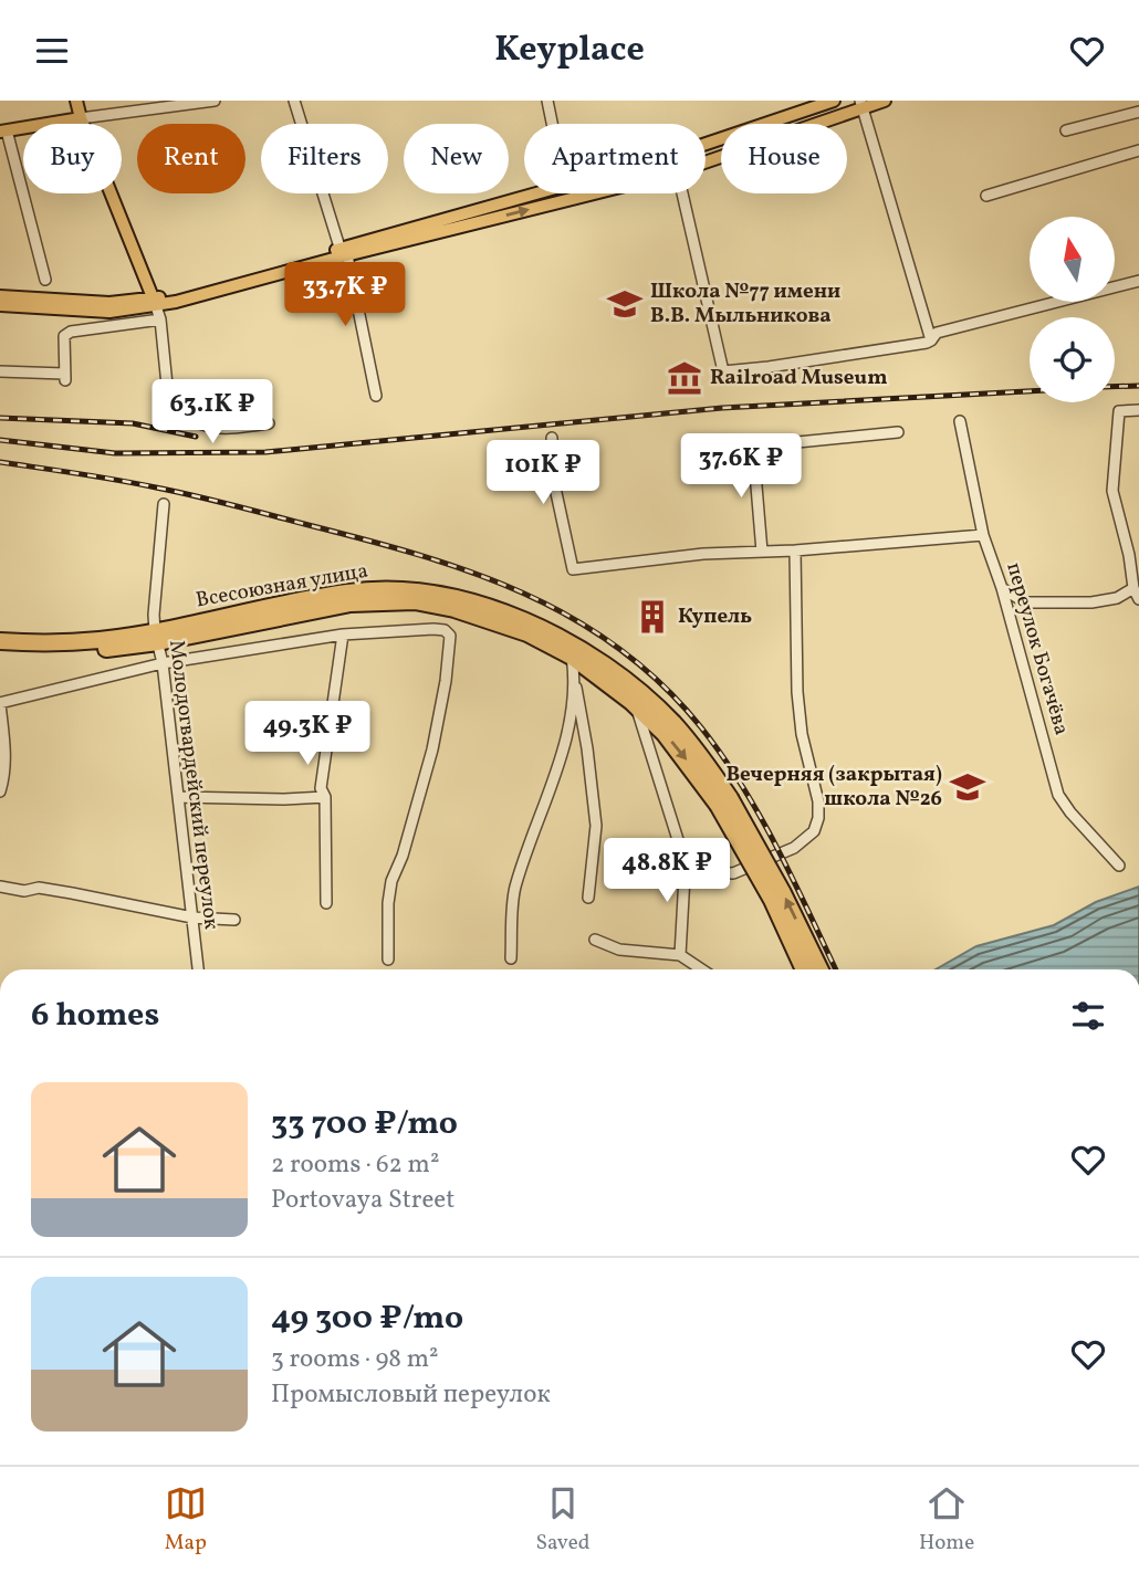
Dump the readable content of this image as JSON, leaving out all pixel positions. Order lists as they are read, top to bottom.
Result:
{
  "streets": {
    "highway": ["Всесоюзная улица"],
    "street": ["переулок Богачёва", "Молодогвардейский переулок"]
  },
  "crossings": [
    ["Всесоюзная улица", "Молодогвардейский переулок"]
  ],
  "places": {
    "school or university": ["Школа №77 имени В.В. Мыльникова", "Вечерняя (закрытая) школа №26"],
    "museum": ["Railroad Museum"],
    "building": ["Купель"]
  },
  "north": "top",
  "page": {
    "header": "Keyplace",
    "chip": [
      "Buy",
      "Rent",
      "Filters",
      "New",
      "Apartment",
      "House"
    ],
    "price": [
      "33.7K ₽",
      "63.1K ₽",
      "37.6K ₽",
      "101K ₽",
      "49.3K ₽",
      "48.8K ₽"
    ],
    "heading": "6 homes",
    "list": [
      {
        "name": "33 700 ₽/mo",
        "note": "2 rooms · 62 m² · Portovaya Street"
      },
      {
        "name": "49 300 ₽/mo",
        "note": "3 rooms · 98 m² · Промысловый переулок"
      }
    ],
    "tabs": ["Map", "Saved", "Home"]
  }
}
